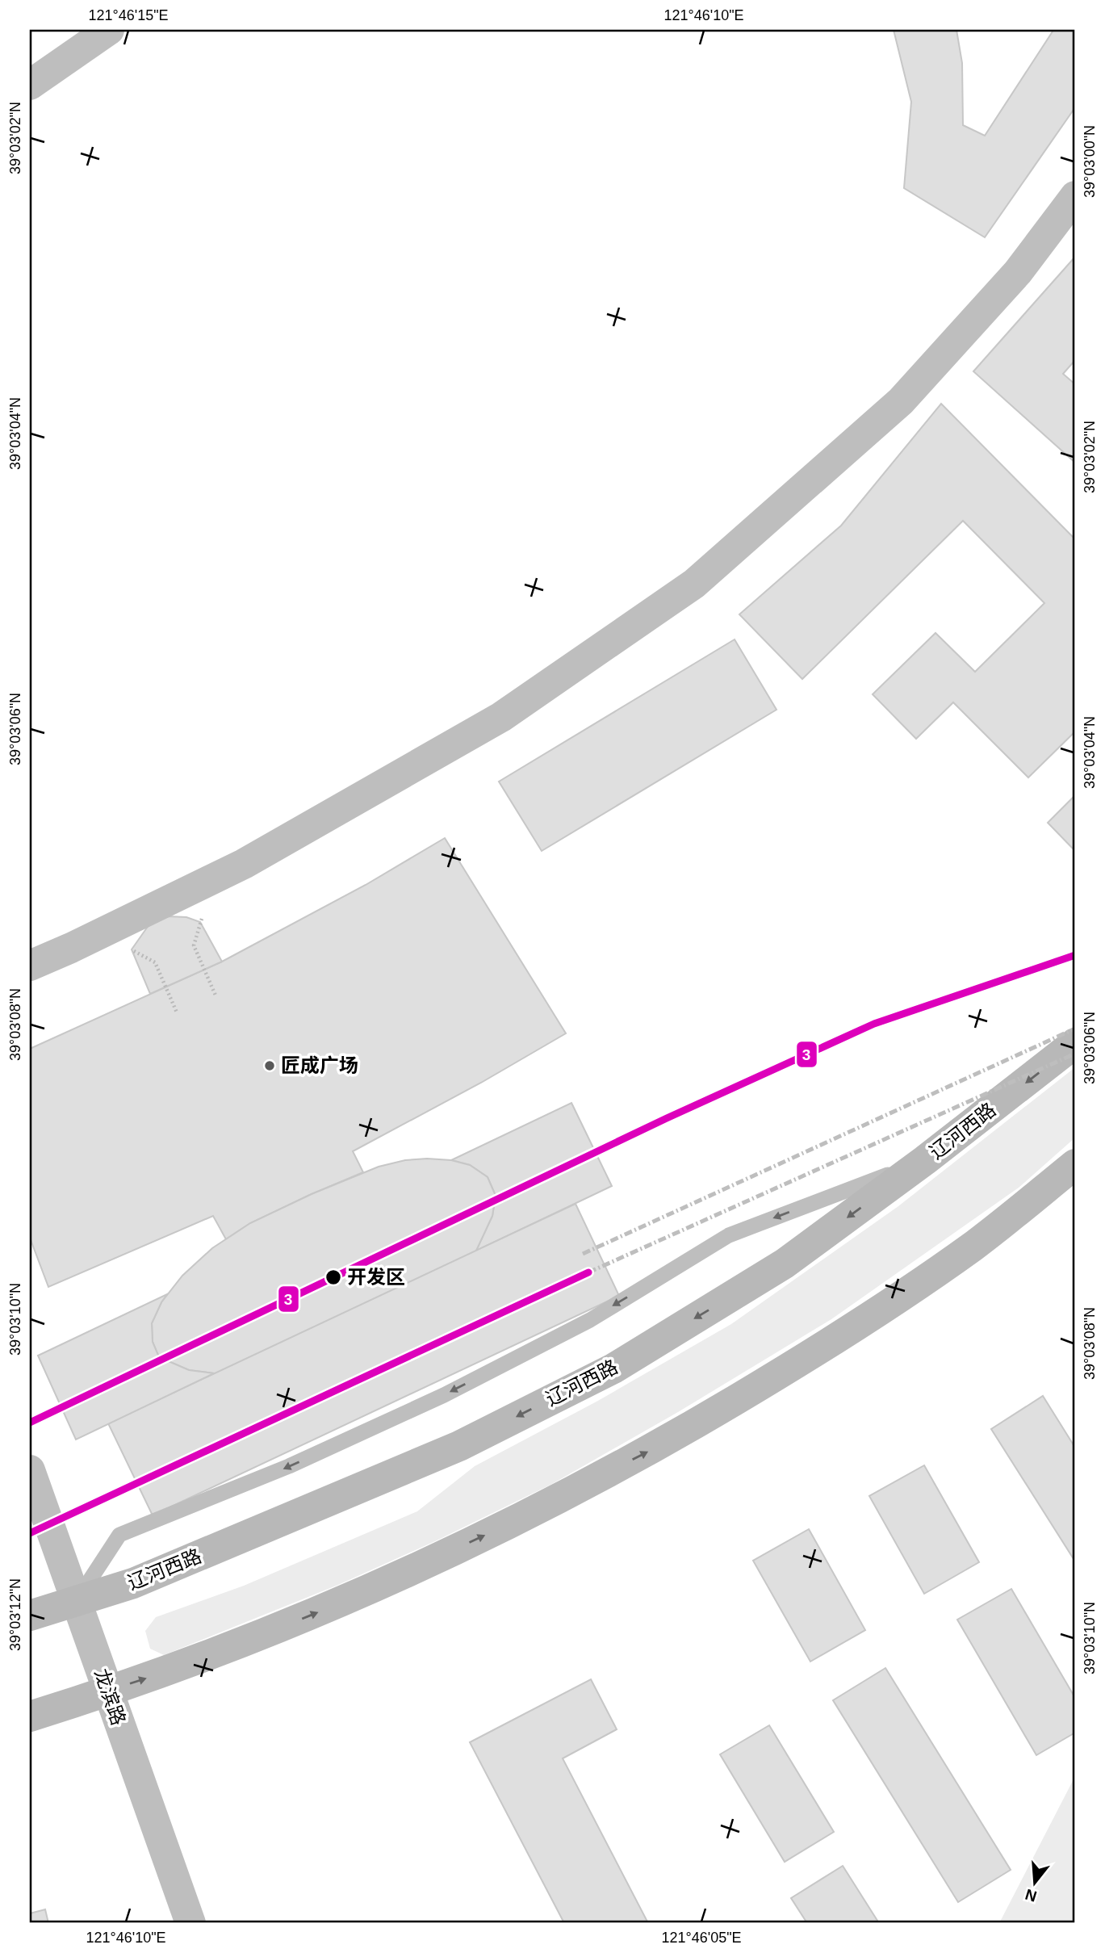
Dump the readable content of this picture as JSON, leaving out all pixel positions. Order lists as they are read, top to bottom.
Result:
{
  "streets": {
    "main road": ["辽河西路"],
    "street": ["龙滨路"]
  },
  "crossings": [
    ["辽河西路", "龙滨路"]
  ],
  "places": ["匠成广场", "开发区"],
  "lines": ["transit line 3"],
  "north": "bottom",
  "coordinates": [
    "121°46'15\"E",
    "121°46'10\"E",
    "39°03'02\"N",
    "39°03'00\"N",
    "39°03'04\"N",
    "39°03'06\"N",
    "39°03'08\"N",
    "39°03'10\"N",
    "39°03'12\"N",
    "121°46'05\"E"
  ]
}
